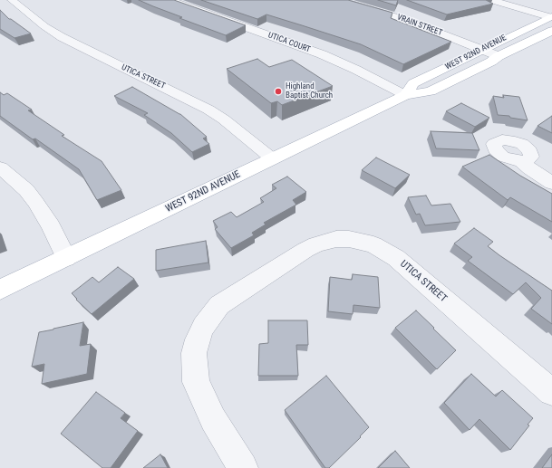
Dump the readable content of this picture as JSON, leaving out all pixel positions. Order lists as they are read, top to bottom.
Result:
{
  "streets": {
    "main road": ["WEST 92ND AVENUE"],
    "street": ["VRAIN STREET", "UTICA COURT", "UTICA STREET"]
  },
  "crossings": [
    ["VRAIN STREET", "WEST 92ND AVENUE"],
    ["UTICA COURT", "WEST 92ND AVENUE"],
    ["WEST 92ND AVENUE", "UTICA STREET"]
  ],
  "places": ["Highland Baptist Church"]
}
